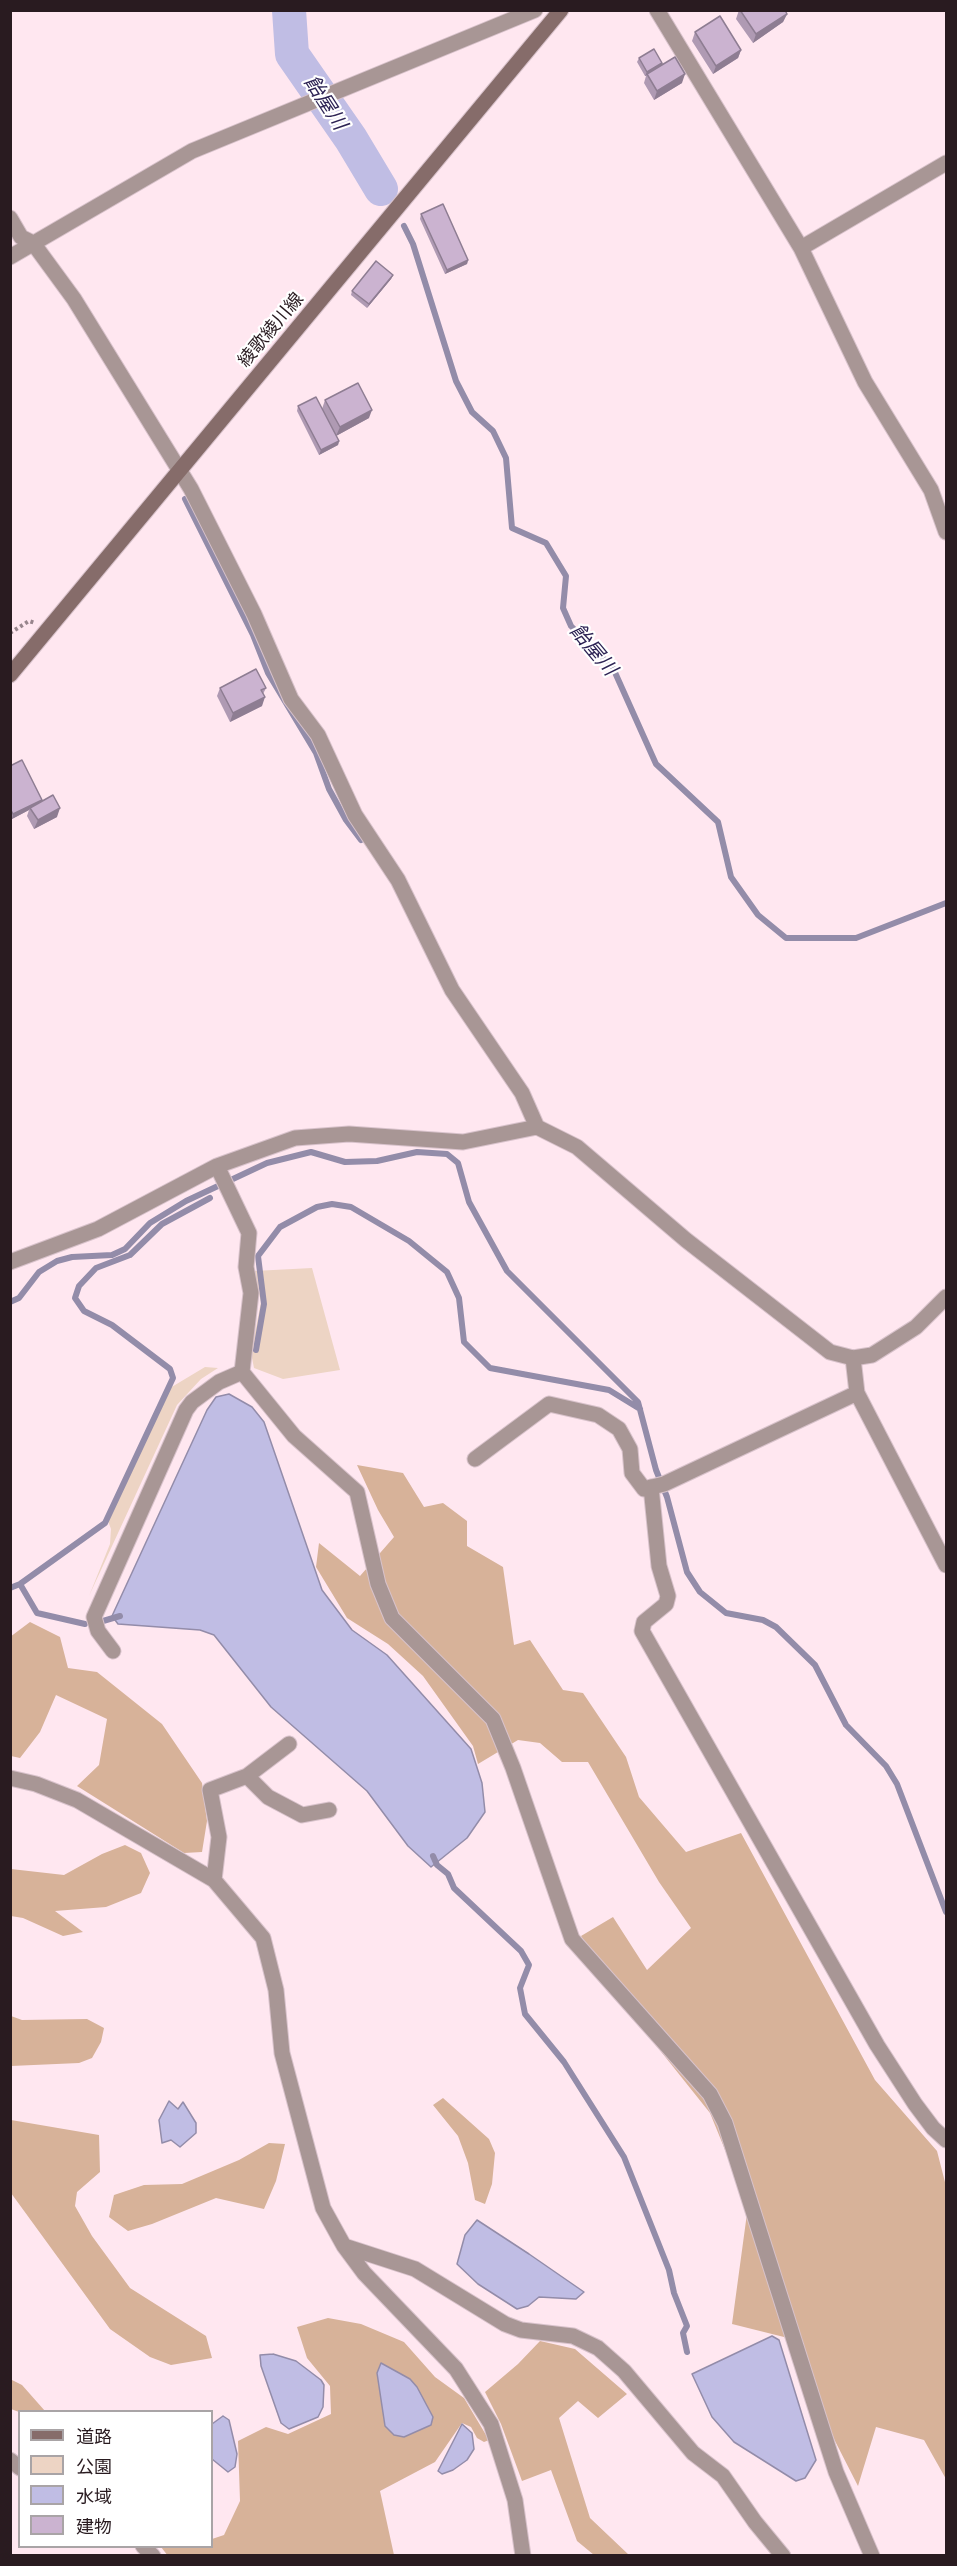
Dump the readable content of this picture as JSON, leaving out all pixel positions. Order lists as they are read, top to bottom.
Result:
{
  "streets": {
    "main road": ["綾歌綾川線"]
  },
  "water": ["飴屋川"],
  "legend": [
    "道路",
    "公園",
    "水域",
    "建物"
  ]
}
